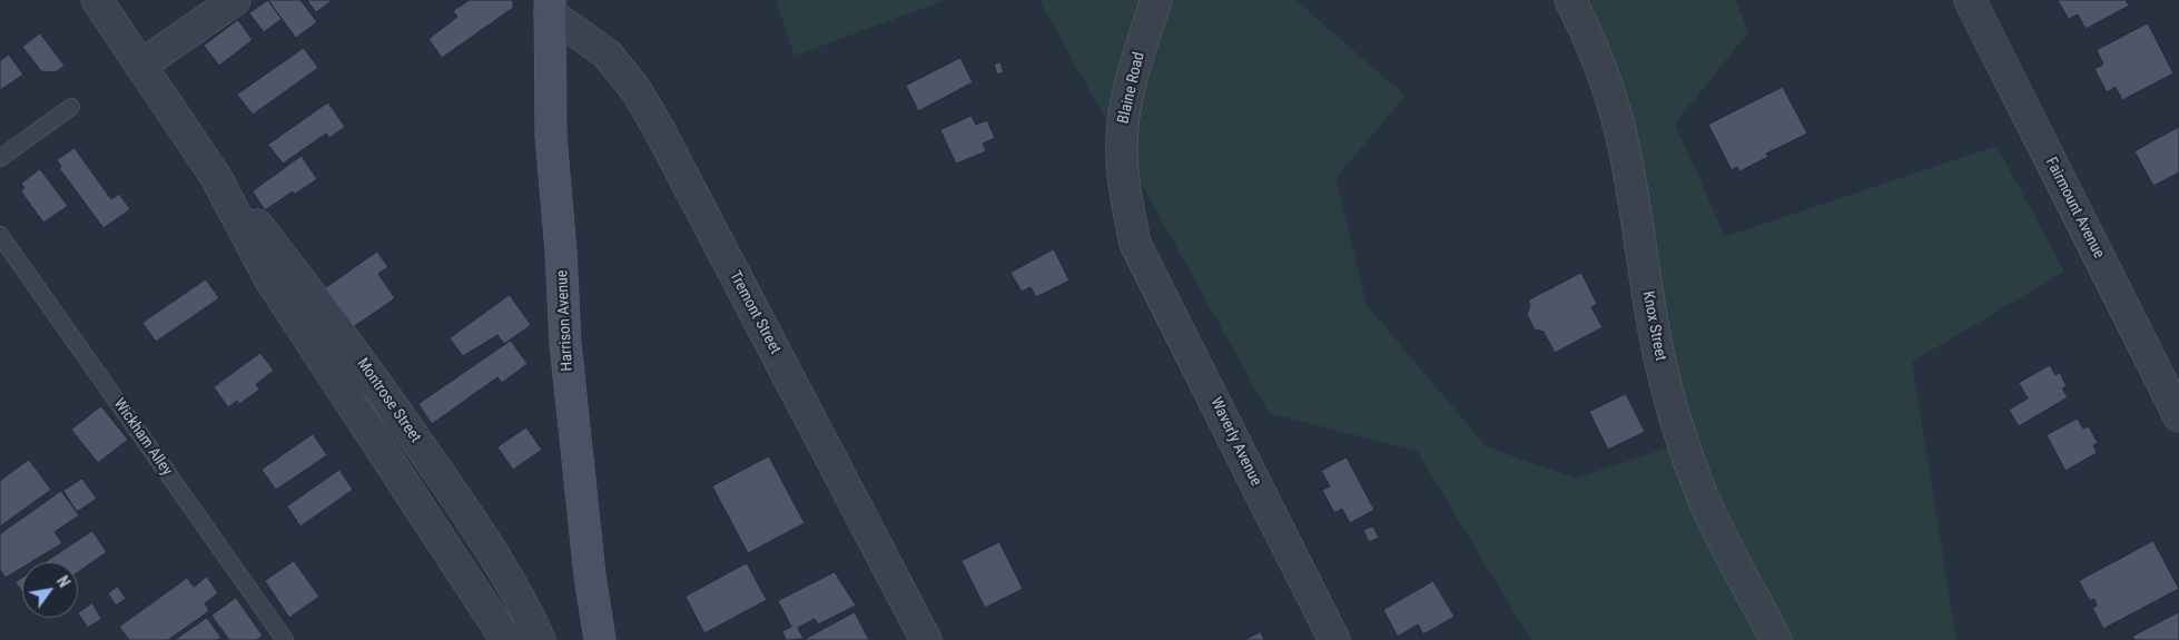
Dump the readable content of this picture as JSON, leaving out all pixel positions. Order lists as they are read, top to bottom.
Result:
{
  "streets": {
    "main road": ["Harrison Avenue"],
    "street": [
      "Blaine Road",
      "Fairmount Avenue",
      "Tremont Street",
      "Knox Street",
      "Montrose Street",
      "Waverly Avenue"
    ],
    "lane": ["Wickham Alley"]
  },
  "crossings": [
    ["Blaine Road", "Waverly Avenue"],
    ["Tremont Street", "Harrison Avenue"]
  ],
  "north": "top right"
}
